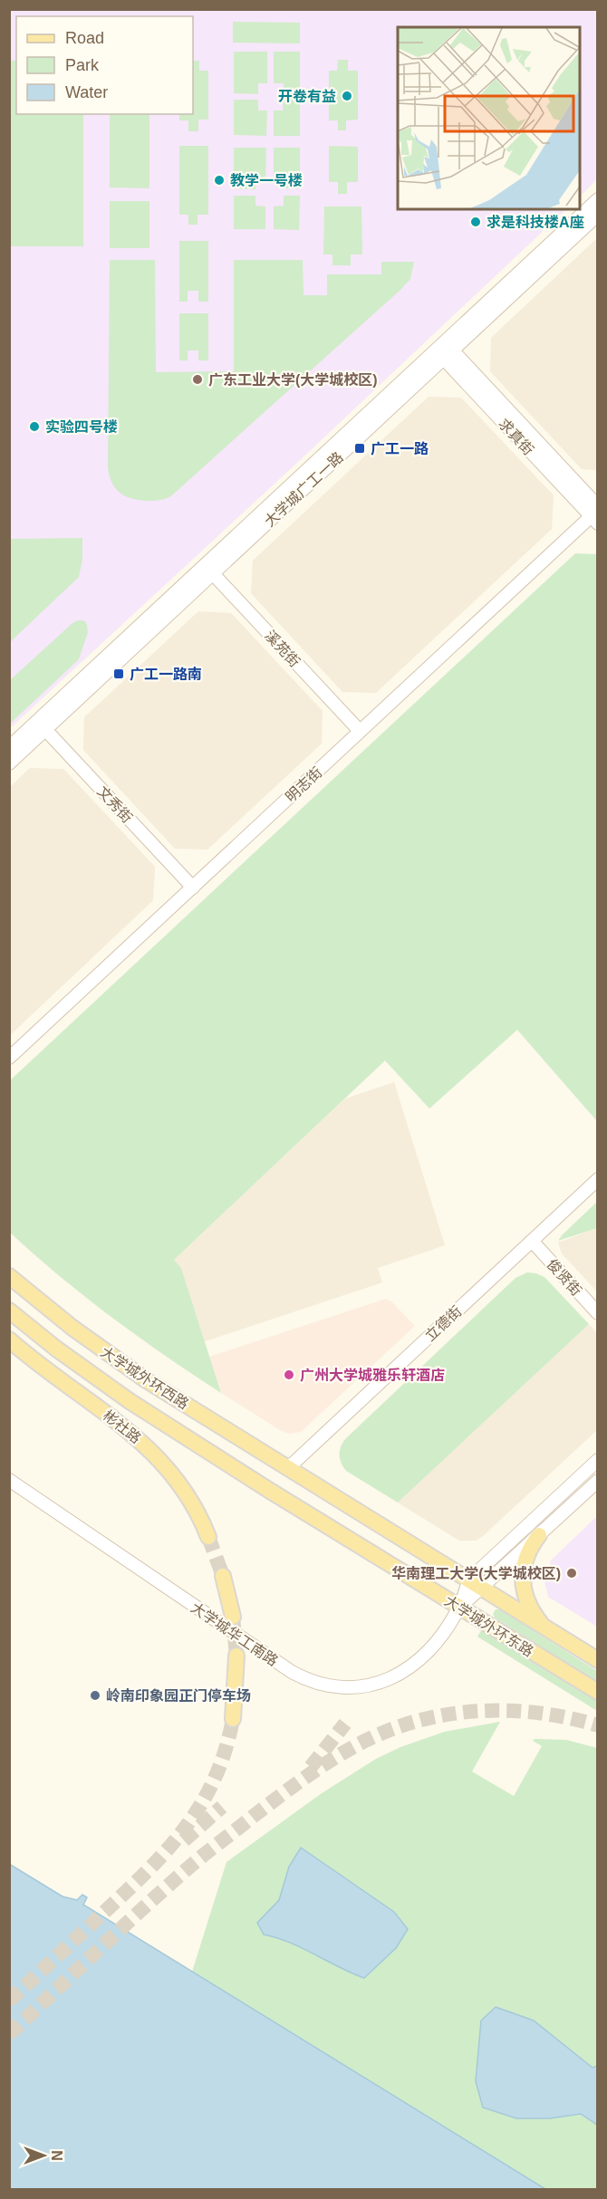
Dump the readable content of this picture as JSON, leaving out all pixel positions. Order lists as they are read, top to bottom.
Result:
{
  "streets": {
    "main road": ["大学城外环西路", "彬社路", "大学城外环东路"],
    "street": [
      "求真街",
      "大学城广工一路",
      "溪苑街",
      "明志街",
      "文秀街",
      "俊贤街",
      "立德街",
      "大学城华工南路"
    ]
  },
  "crossings": [
    ["求真街", "大学城广工一路"],
    ["求真街", "明志街"],
    ["大学城广工一路", "溪苑街"],
    ["大学城广工一路", "文秀街"],
    ["溪苑街", "明志街"],
    ["明志街", "文秀街"],
    ["俊贤街", "立德街"],
    ["立德街", "大学城外环西路"],
    ["立德街", "大学城外环东路"],
    ["大学城外环西路", "大学城外环东路"],
    ["大学城外环东路", "大学城华工南路"]
  ],
  "places": {
    "other": [
      "开卷有益",
      "教学一号楼",
      "求是科技楼A座",
      "广东工业大学(大学城校区)",
      "实验四号楼",
      "广州大学城雅乐轩酒店",
      "华南理工大学(大学城校区)",
      "岭南印象园正门停车场"
    ],
    "transit": ["广工一路", "广工一路南"]
  },
  "legend": ["Road", "Park", "Water"],
  "north": "right"
}
